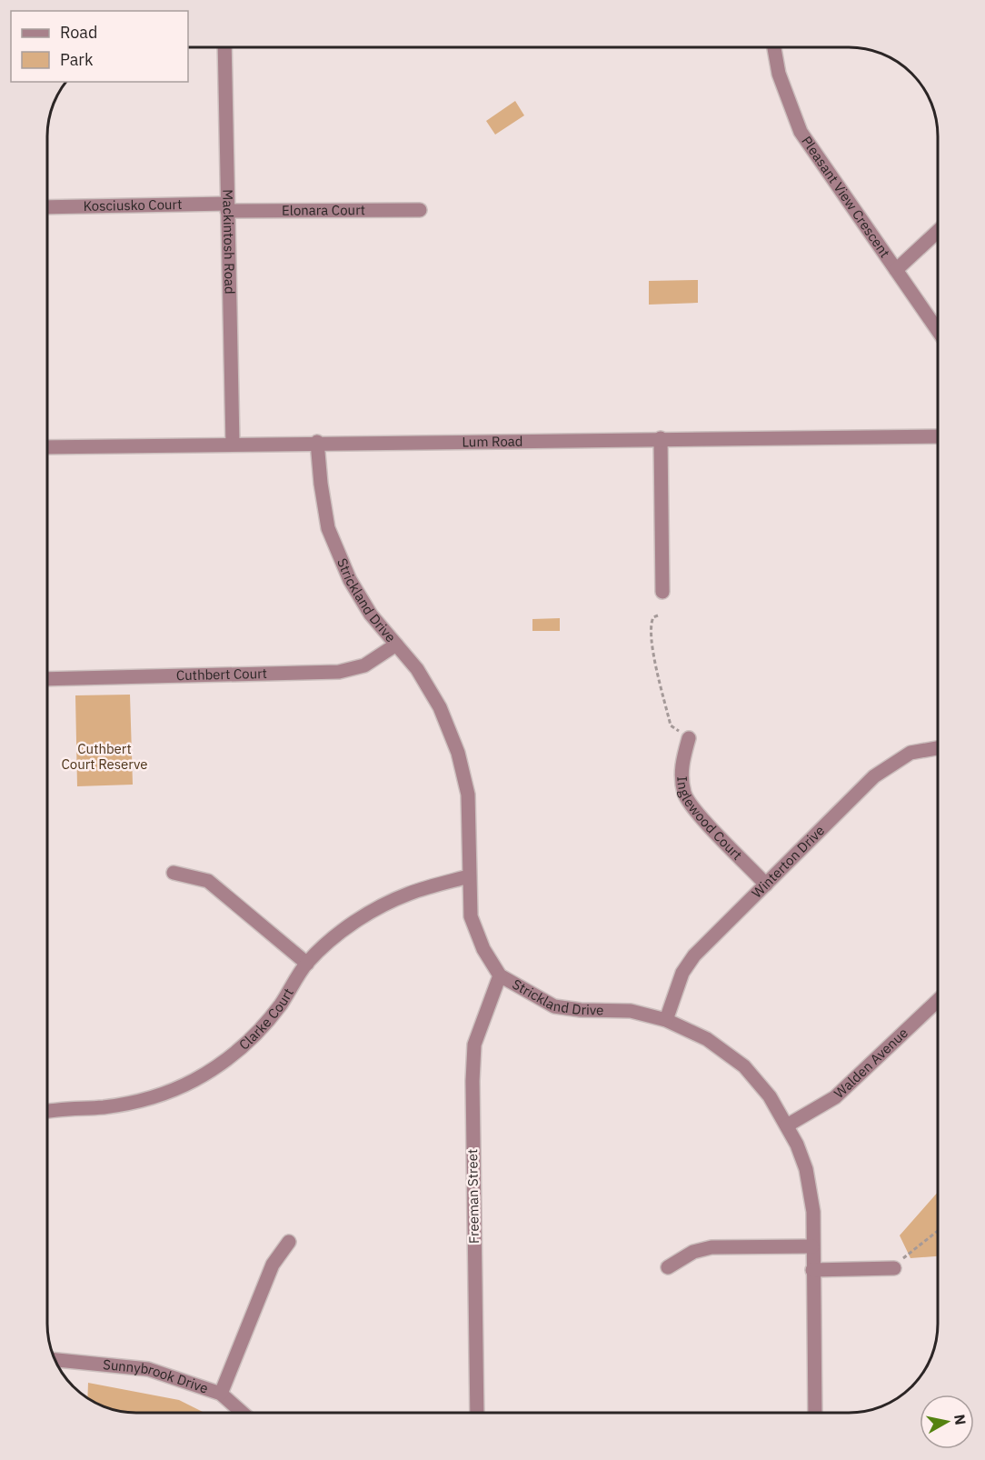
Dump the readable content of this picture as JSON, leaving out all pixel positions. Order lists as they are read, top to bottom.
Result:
{
  "streets": {
    "street": [
      "Pleasant View Crescent",
      "Kosciusko Court",
      "Elonara Court",
      "Mackintosh Road",
      "Lum Road",
      "Strickland Drive",
      "Cuthbert Court",
      "Inglewood Court",
      "Winterton Drive",
      "Clarke Court",
      "Walden Avenue",
      "Freeman Street",
      "Sunnybrook Drive"
    ]
  },
  "crossings": [
    ["Kosciusko Court", "Elonara Court"],
    ["Kosciusko Court", "Mackintosh Road"],
    ["Elonara Court", "Mackintosh Road"],
    ["Mackintosh Road", "Lum Road"],
    ["Lum Road", "Strickland Drive"],
    ["Strickland Drive", "Cuthbert Court"],
    ["Strickland Drive", "Winterton Drive"],
    ["Strickland Drive", "Clarke Court"],
    ["Strickland Drive", "Walden Avenue"],
    ["Strickland Drive", "Freeman Street"],
    ["Inglewood Court", "Winterton Drive"]
  ],
  "parks": ["Cuthbert Court Reserve"],
  "legend": ["Road", "Park"],
  "north": "right"
}
